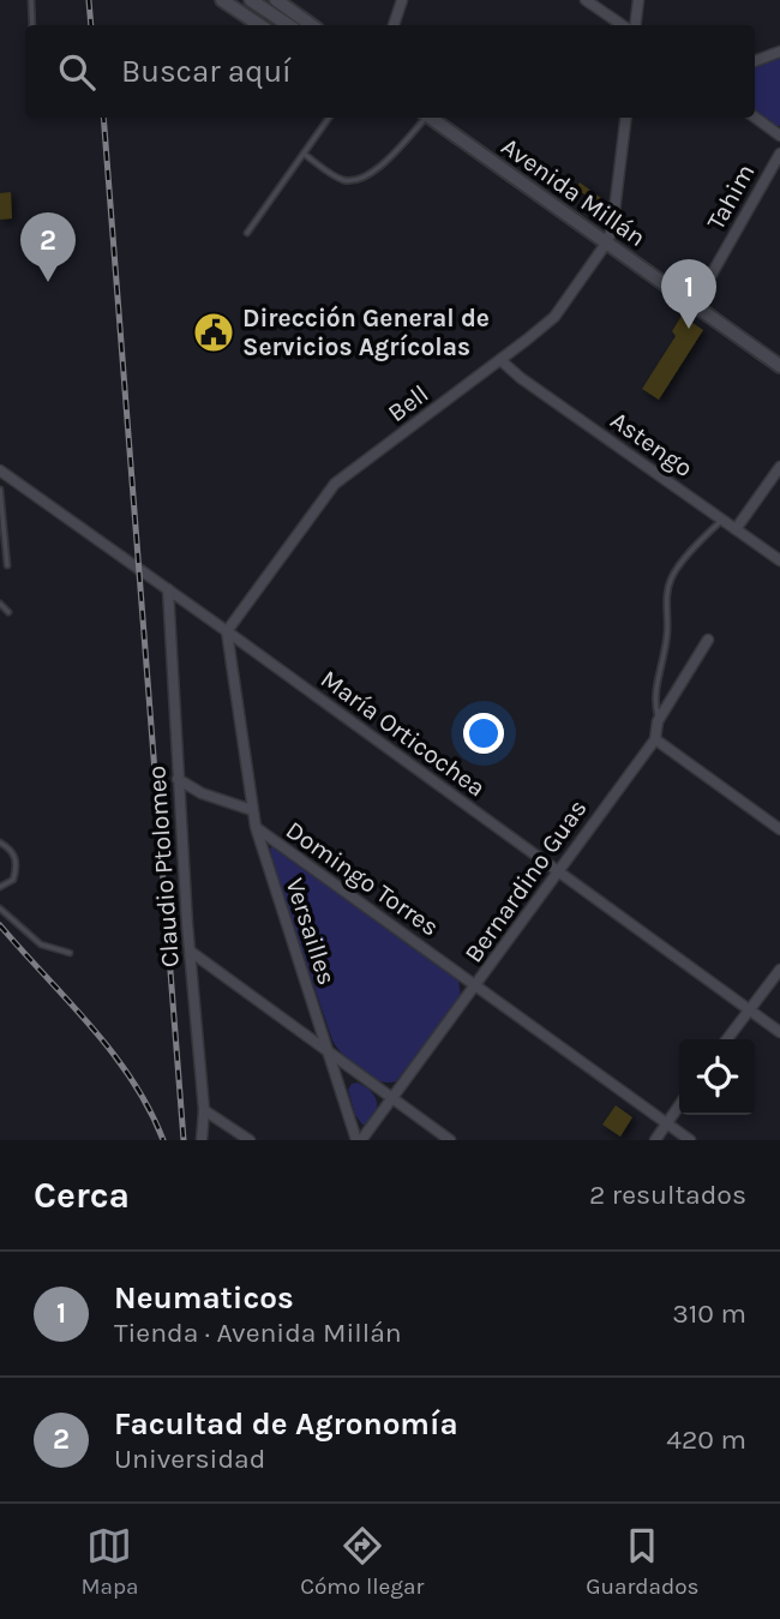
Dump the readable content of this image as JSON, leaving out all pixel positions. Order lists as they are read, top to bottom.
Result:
{
  "streets": {
    "main road": ["Avenida Millán"],
    "street": [
      "Tahim",
      "Bell",
      "Astengo",
      "María Orticochea",
      "Claudio Ptolomeo",
      "Domingo Torres",
      "Bernardino Guas",
      "Versailles"
    ]
  },
  "crossings": [
    ["Avenida Millán", "Tahim"],
    ["Avenida Millán", "Bell"],
    ["Bell", "Astengo"],
    ["Bell", "María Orticochea"],
    ["Bell", "Versailles"],
    ["María Orticochea", "Claudio Ptolomeo"],
    ["María Orticochea", "Bernardino Guas"],
    ["María Orticochea", "Versailles"],
    ["Domingo Torres", "Bernardino Guas"],
    ["Domingo Torres", "Versailles"],
    ["Bernardino Guas", "Versailles"]
  ],
  "places": {
    "public building": ["Dirección General de Servicios Agrícolas"]
  },
  "page": {
    "search": "Buscar aquí",
    "pins": ["2", "1"],
    "heading": ["Cerca", "2 resultados"],
    "list": [
      {
        "mark": "1",
        "name": "Neumaticos",
        "note": "Tienda · Avenida Millán",
        "value": "310 m"
      },
      {
        "mark": "2",
        "name": "Facultad de Agronomía",
        "note": "Universidad",
        "value": "420 m"
      }
    ],
    "nav": ["Mapa", "Cómo llegar", "Guardados"]
  }
}
